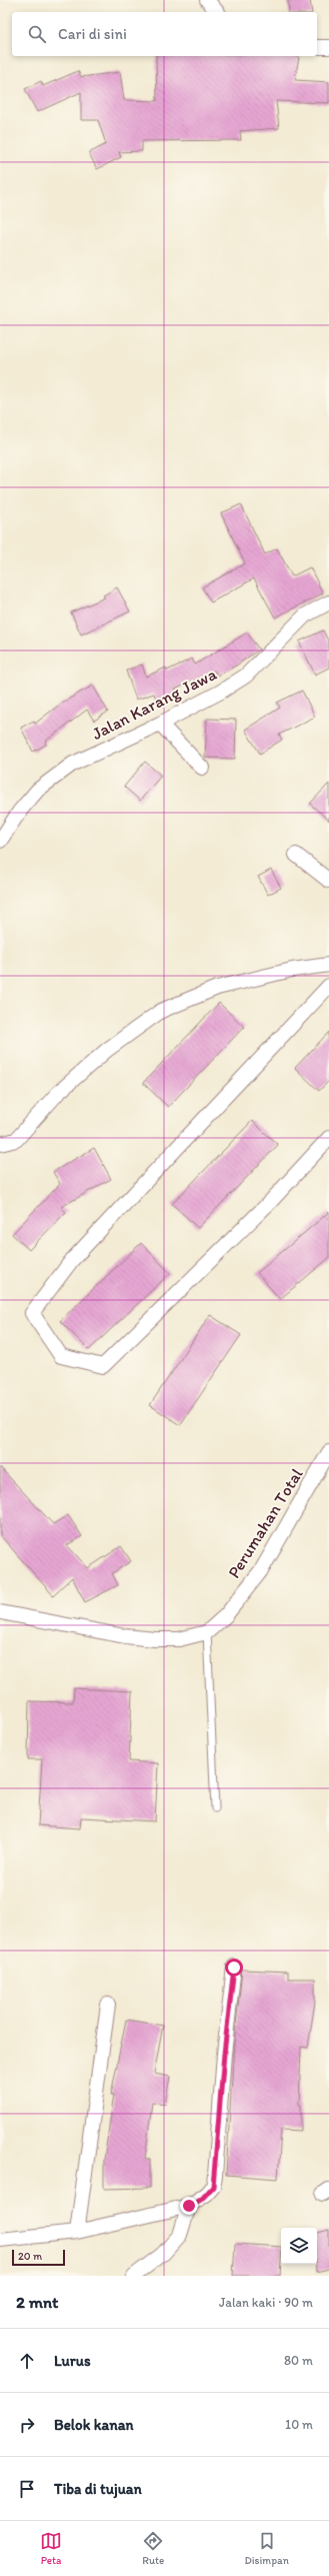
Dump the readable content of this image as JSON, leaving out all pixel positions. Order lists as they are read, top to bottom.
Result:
{
  "streets": {
    "street": ["Jalan Karang Jawa", "Perumahan Total"]
  },
  "scale_bar": "20 m",
  "page": {
    "search": "Cari di sini",
    "scale": "20 m",
    "heading": ["2 mnt", "Jalan kaki · 90 m"],
    "list": [
      ["Lurus", "80 m"],
      ["Belok kanan", "10 m"],
      "Tiba di tujuan"
    ],
    "nav": ["Peta", "Rute", "Disimpan"]
  }
}
